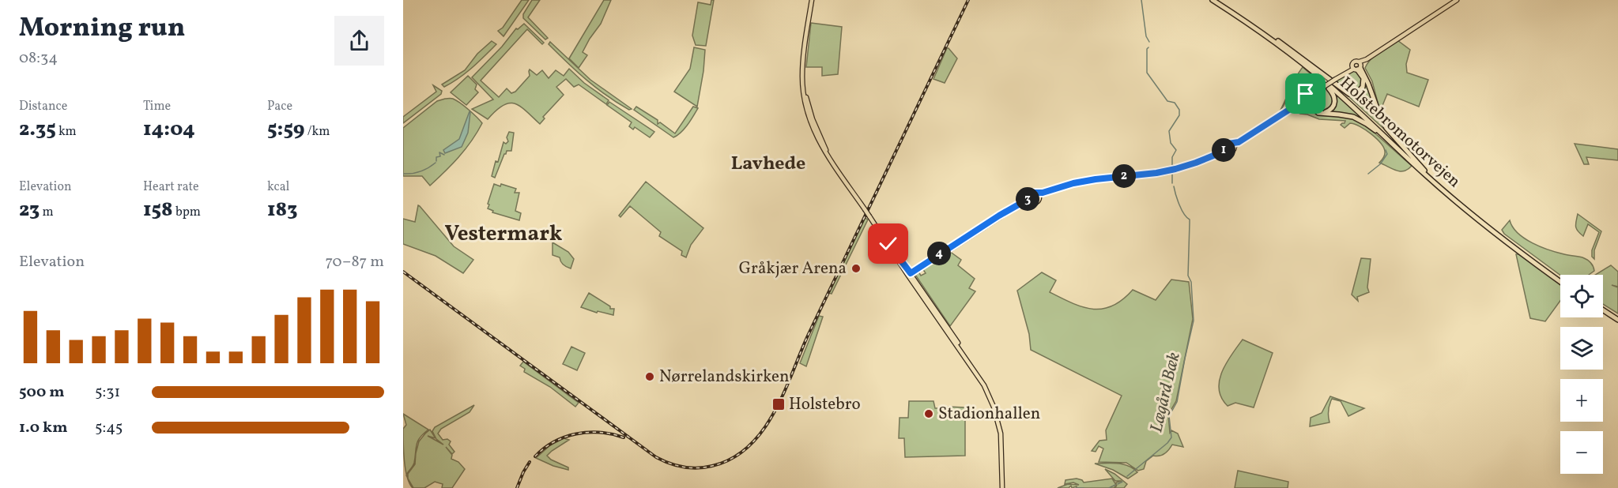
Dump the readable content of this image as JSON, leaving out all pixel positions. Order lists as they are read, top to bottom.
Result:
{
  "streets": {
    "highway": ["Holstebromotorvejen"]
  },
  "districts": ["Lavhede", "Vestermark"],
  "water": ["Lægård Bæk"],
  "places": {
    "other": ["Gråkjær Arena", "Nørrelandskirken", "Stadionhallen"],
    "transit": ["Holstebro"]
  },
  "page": {
    "heading": ["Morning run", "08:34"],
    "stats": [
      ["Distance", "2.35 km"],
      ["Time", "14:04"],
      ["Pace", "5:59 /km"],
      ["Elevation", "23 m"],
      ["Heart rate", "158 bpm"],
      ["kcal", "183"]
    ],
    "pins": [
      "1",
      "2",
      "3",
      "4"
    ],
    "chart": ["Elevation", "70–87 m"],
    "map_buttons": ["+", "−"],
    "list": [
      {
        "name": "500 m",
        "note": "5:31"
      },
      {
        "name": "1.0 km",
        "note": "5:45"
      }
    ]
  }
}
